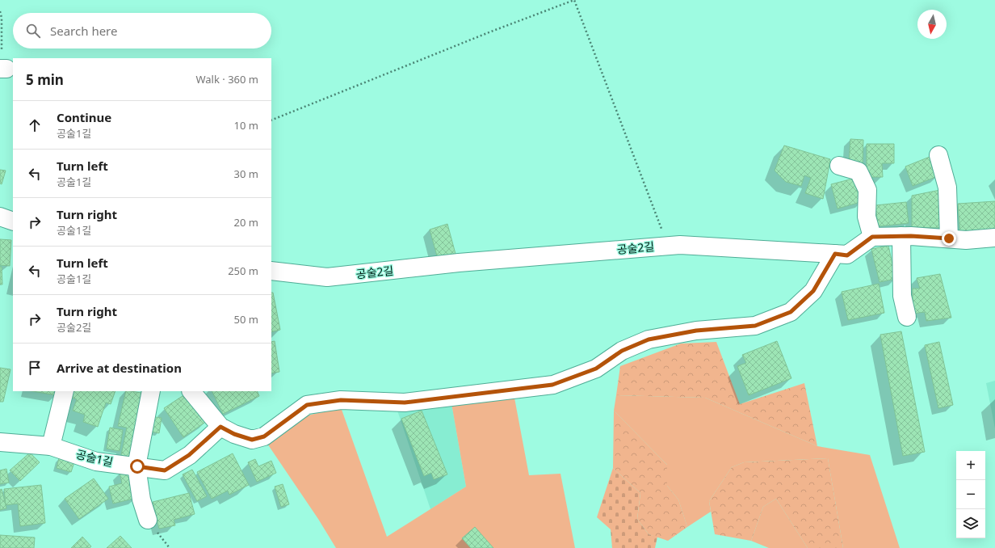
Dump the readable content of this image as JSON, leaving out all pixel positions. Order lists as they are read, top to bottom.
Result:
{
  "streets": {
    "street": ["공술2길", "공술1길"]
  },
  "north": "bottom",
  "page": {
    "search": "Search here",
    "heading": ["5 min", "Walk · 360 m"],
    "list": [
      ["Continue", "공술1길", "10 m"],
      ["Turn left", "공술1길", "30 m"],
      ["Turn right", "공술1길", "20 m"],
      ["Turn left", "공술1길", "250 m"],
      ["Turn right", "공술2길", "50 m"],
      "Arrive at destination"
    ],
    "map_buttons": ["+", "−"]
  }
}
